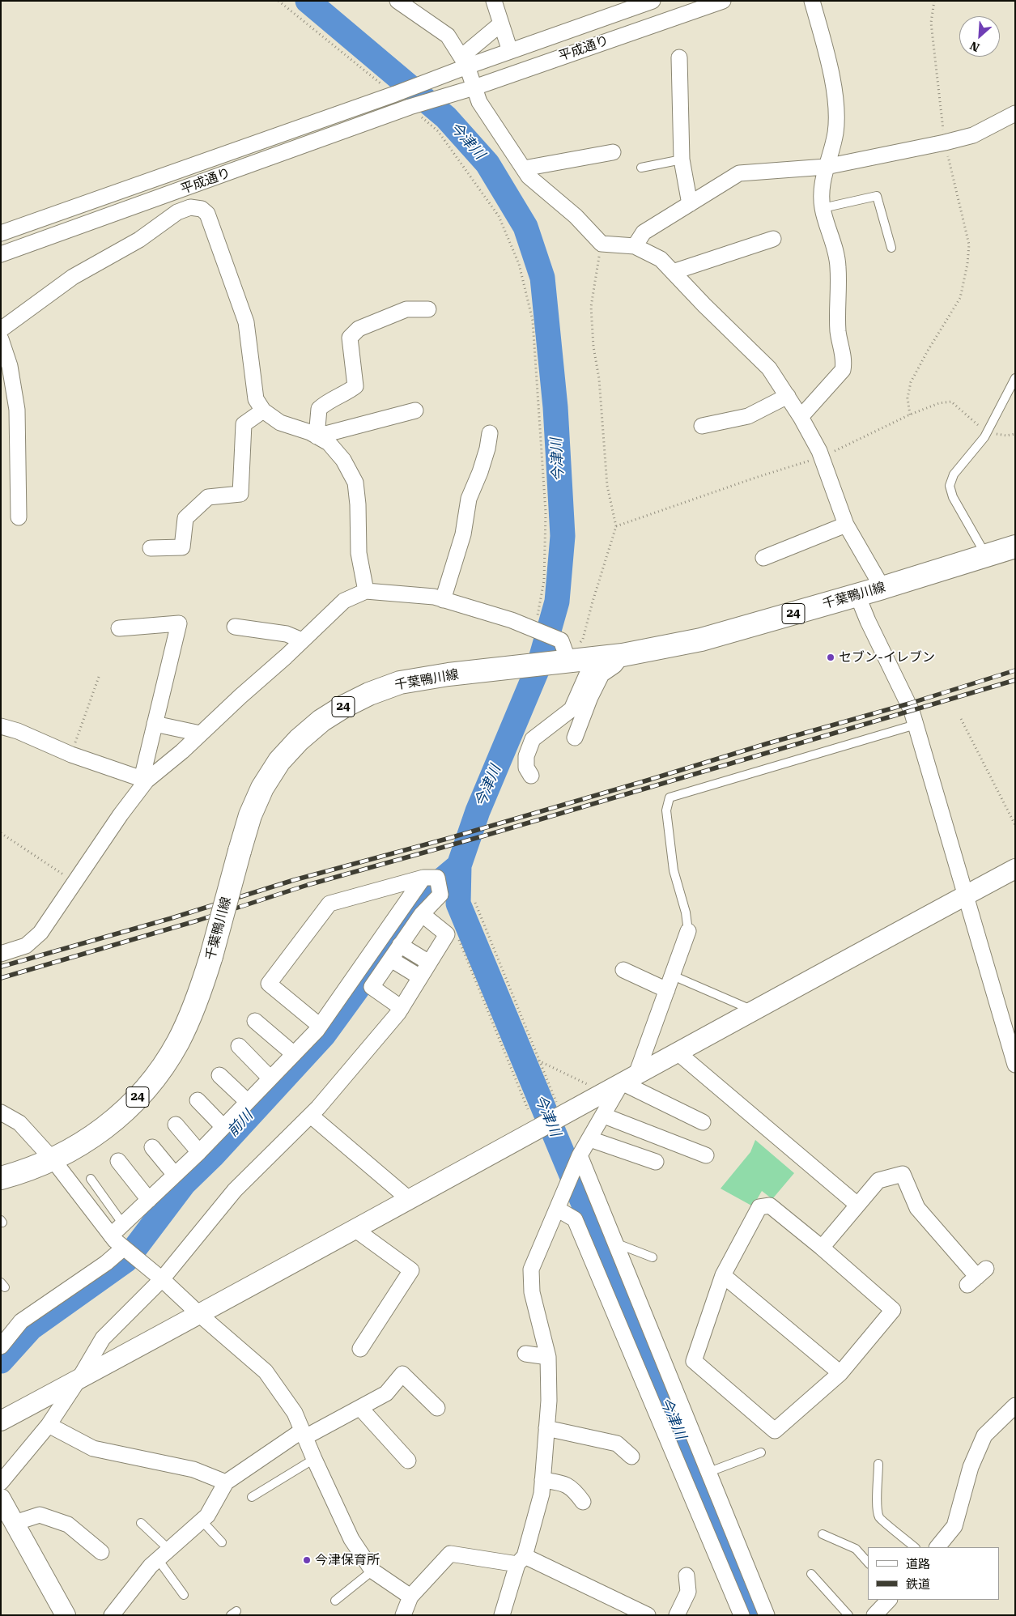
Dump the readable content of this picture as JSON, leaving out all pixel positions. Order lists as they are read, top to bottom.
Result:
{
  "streets": {
    "main road": ["千葉鴨川線", "24"],
    "street": ["平成通り"]
  },
  "water": ["今津川", "前川"],
  "places": ["セブン-イレブン", "今津保育所"],
  "legend": ["道路", "鉄道"],
  "north": "bottom left"
}
